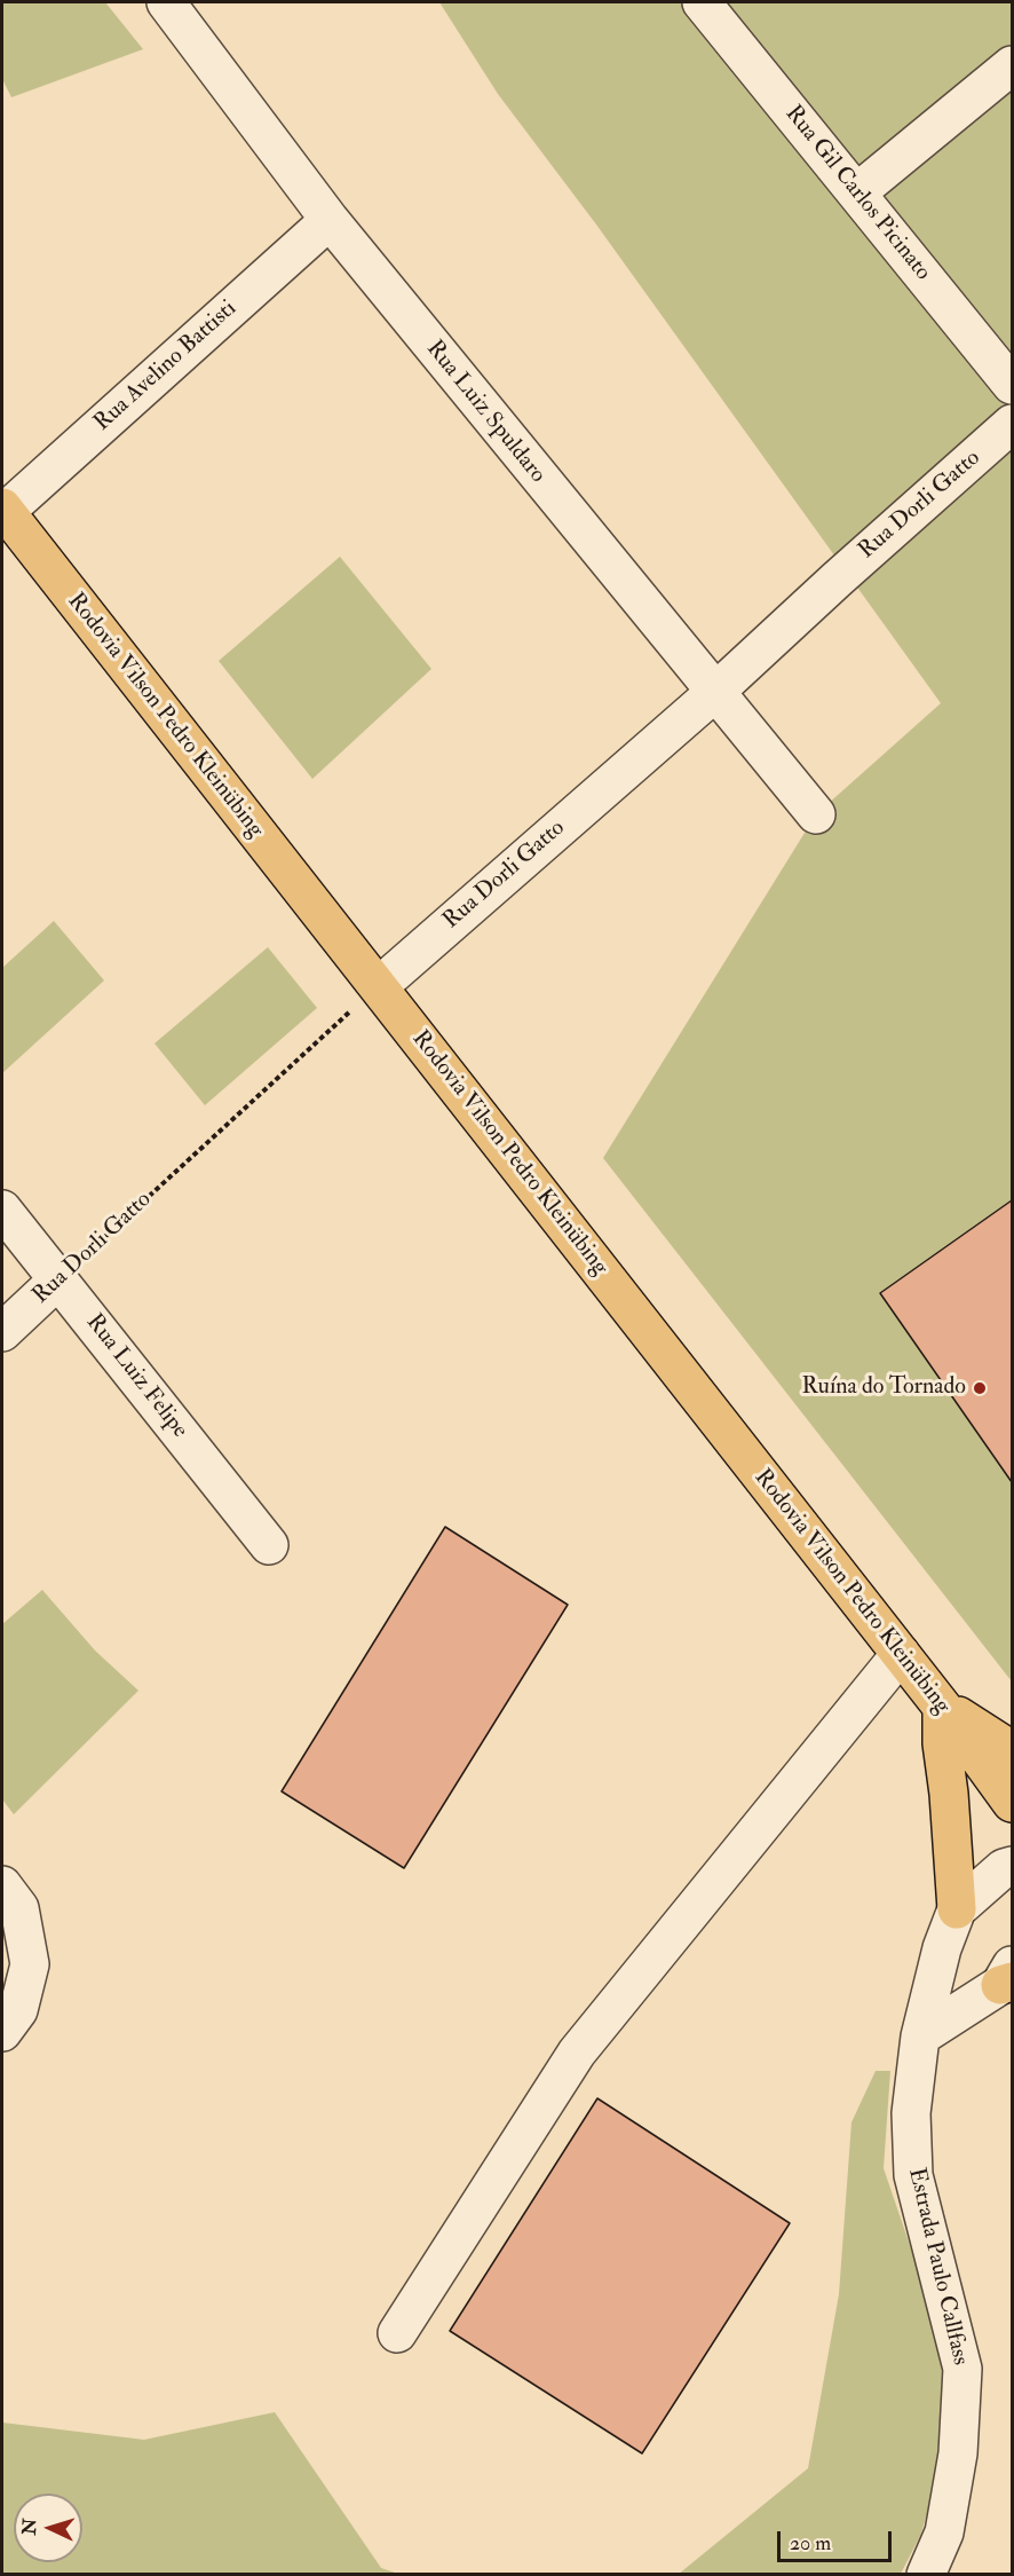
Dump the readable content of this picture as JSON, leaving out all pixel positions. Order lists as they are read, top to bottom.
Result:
{
  "streets": {
    "main road": ["Rodovia Vilson Pedro Kleinübing"],
    "street": [
      "Rua Gil Carlos Picinato",
      "Rua Avelino Battisti",
      "Rua Luiz Spuldaro",
      "Rua Dorli Gatto",
      "Rua Luiz Felipe",
      "Estrada Paulo Callfass"
    ]
  },
  "crossings": [
    ["Rua Avelino Battisti", "Rua Luiz Spuldaro"],
    ["Rua Avelino Battisti", "Rodovia Vilson Pedro Kleinübing"],
    ["Rua Luiz Spuldaro", "Rua Dorli Gatto"],
    ["Rua Dorli Gatto", "Rodovia Vilson Pedro Kleinübing"],
    ["Rua Dorli Gatto", "Rua Luiz Felipe"]
  ],
  "places": ["Ruína do Tornado"],
  "scale_bar": "20 m",
  "north": "left"
}
